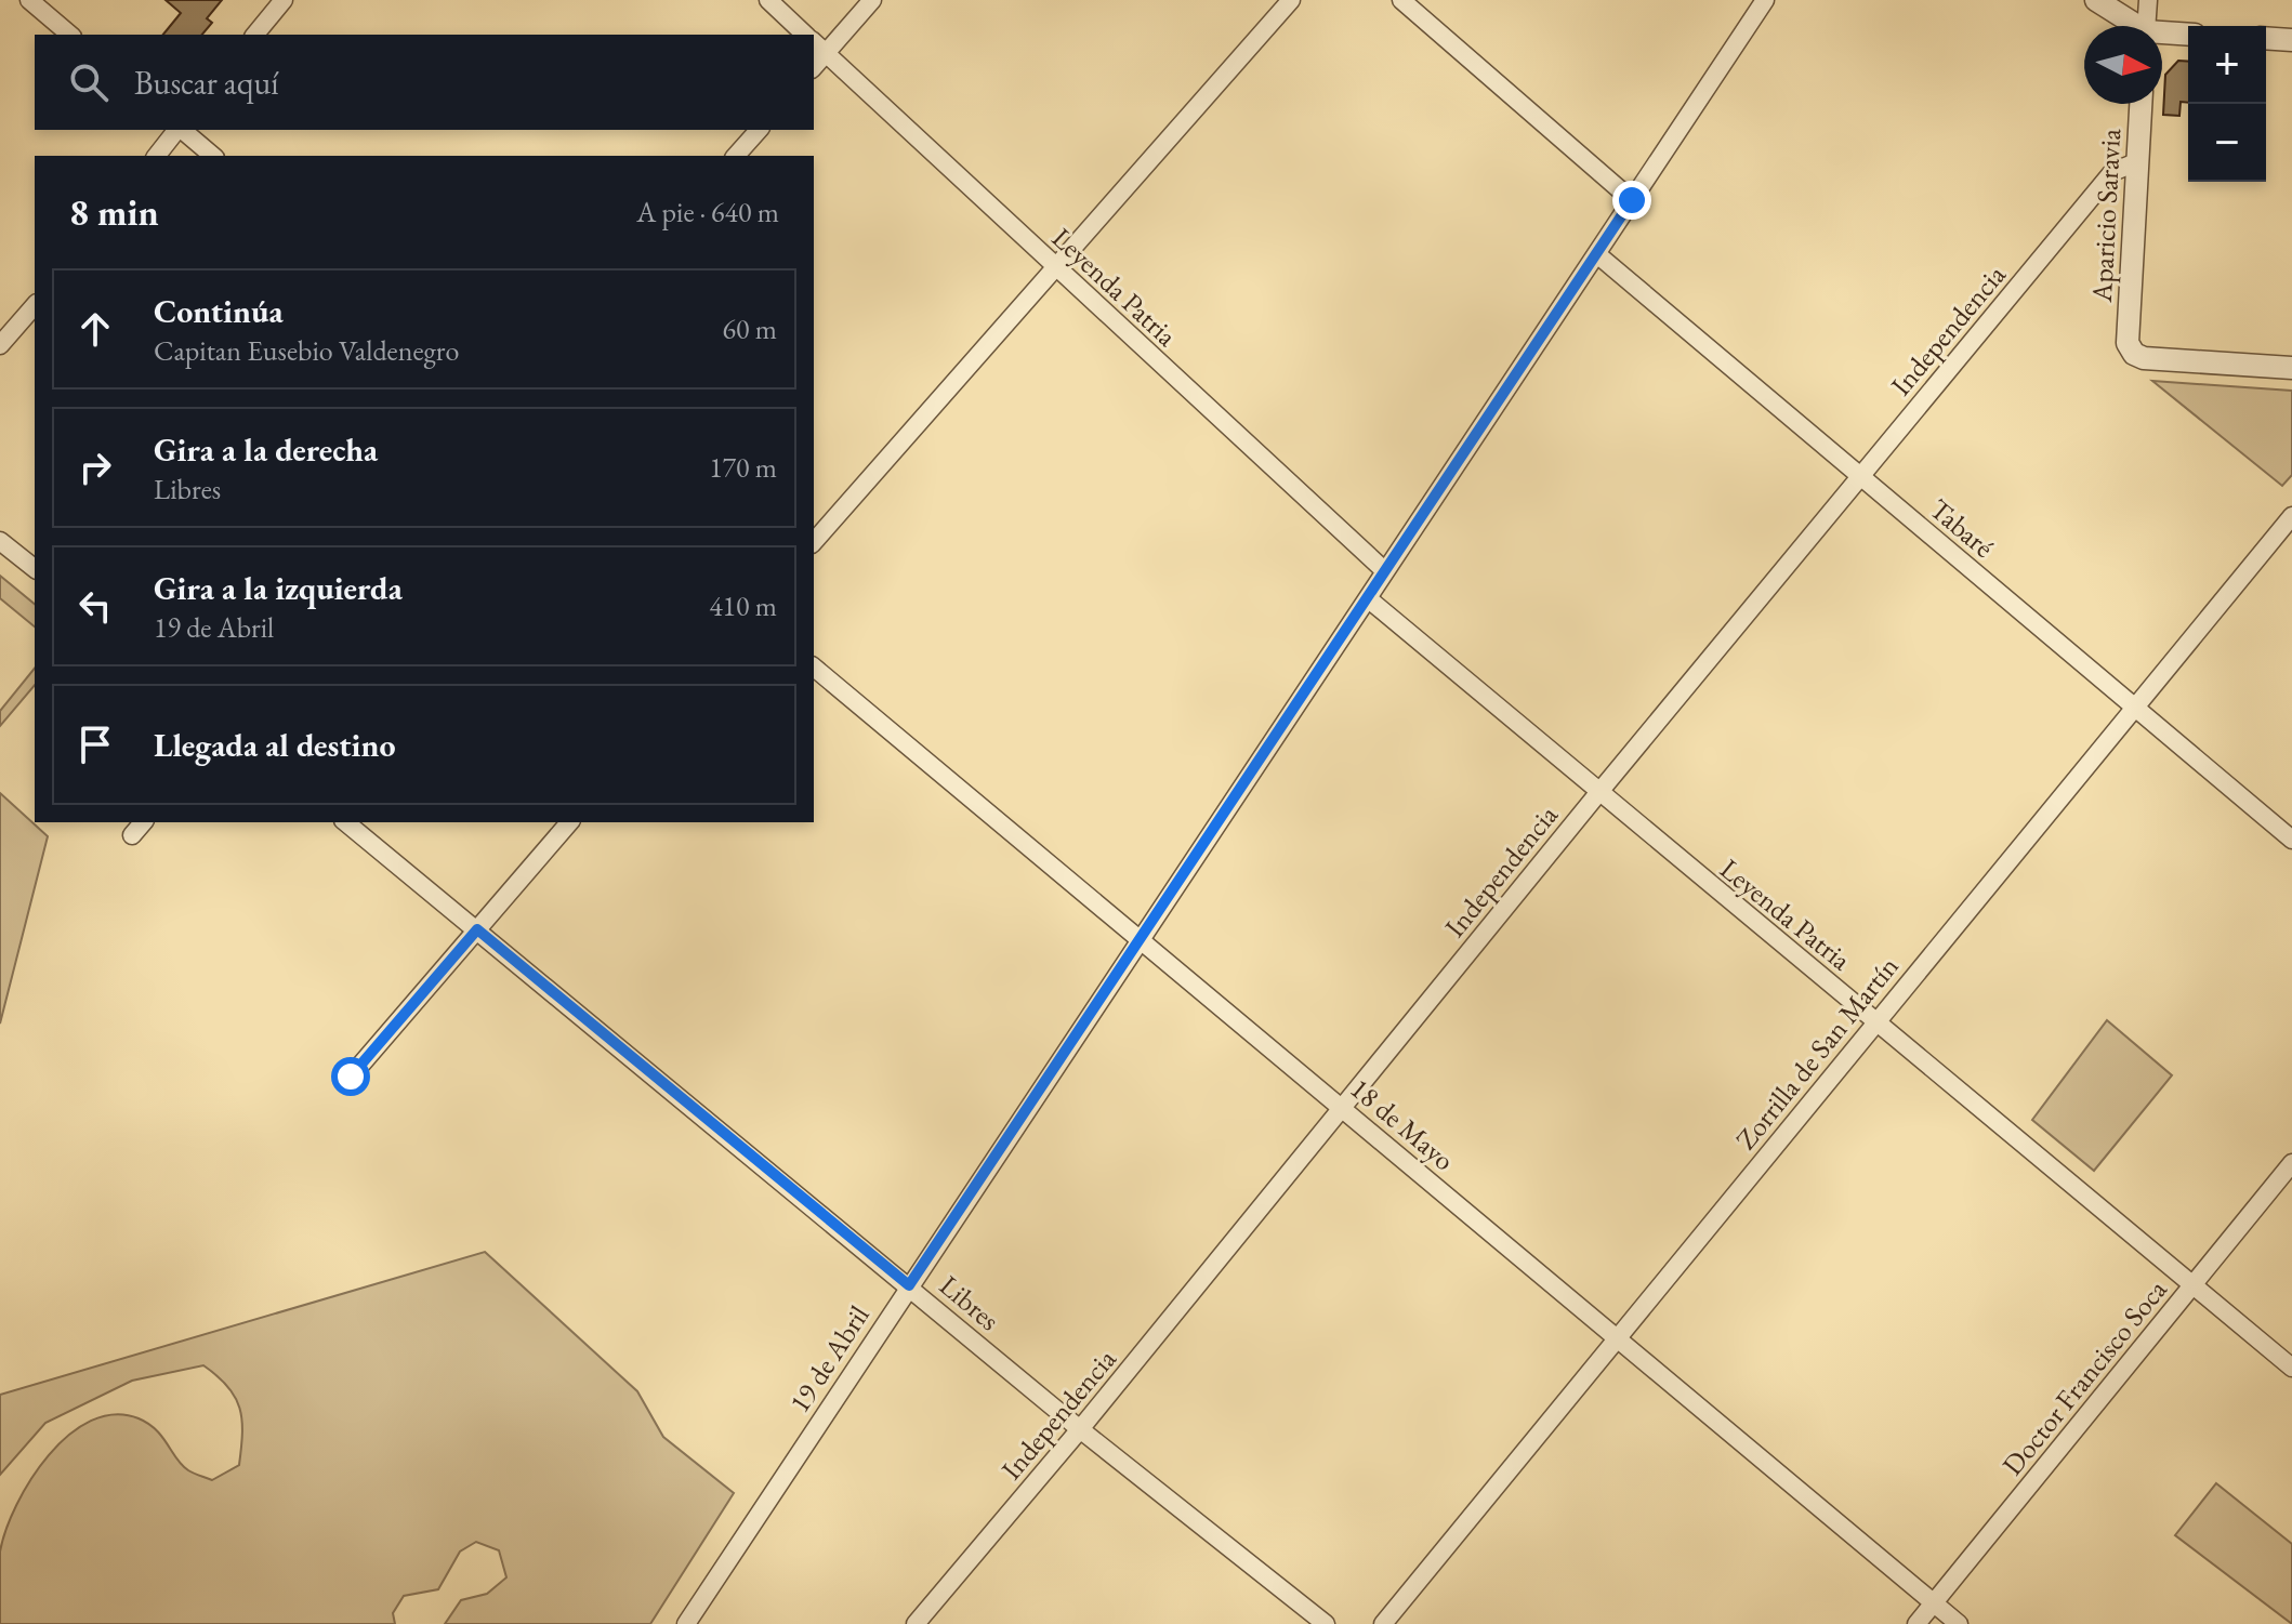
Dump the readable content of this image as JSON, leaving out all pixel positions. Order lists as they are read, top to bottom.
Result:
{
  "streets": {
    "street": [
      "Aparicio Saravia",
      "Leyenda Patria",
      "Independencia",
      "Tabaré",
      "Zorrilla de San Martín",
      "18 de Mayo",
      "Libres",
      "19 de Abril",
      "Doctor Francisco Soca"
    ]
  },
  "crossings": [
    ["Aparicio Saravia", "Independencia"],
    ["Leyenda Patria", "Independencia"],
    ["Leyenda Patria", "Zorrilla de San Martín"],
    ["Leyenda Patria", "19 de Abril"],
    ["Leyenda Patria", "Doctor Francisco Soca"],
    ["Independencia", "Tabaré"],
    ["Independencia", "18 de Mayo"],
    ["Independencia", "Libres"],
    ["Tabaré", "Zorrilla de San Martín"],
    ["Tabaré", "19 de Abril"],
    ["Zorrilla de San Martín", "18 de Mayo"],
    ["18 de Mayo", "19 de Abril"],
    ["18 de Mayo", "Doctor Francisco Soca"],
    ["Libres", "19 de Abril"]
  ],
  "north": "right",
  "page": {
    "map_buttons": ["+", "−"],
    "search": "Buscar aquí",
    "heading": ["8 min", "A pie · 640 m"],
    "list": [
      ["Continúa", "Capitan Eusebio Valdenegro", "60 m"],
      ["Gira a la derecha", "Libres", "170 m"],
      ["Gira a la izquierda", "19 de Abril", "410 m"],
      "Llegada al destino"
    ]
  }
}
